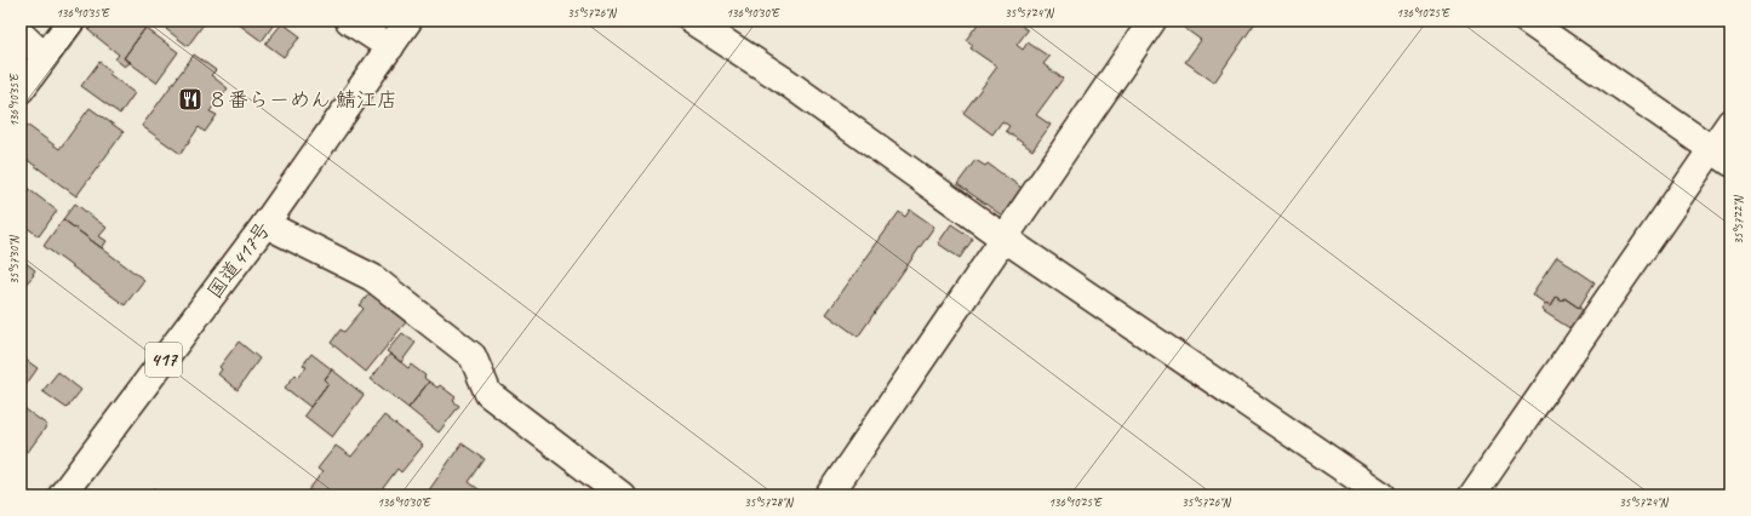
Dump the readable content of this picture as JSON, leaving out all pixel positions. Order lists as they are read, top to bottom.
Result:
{
  "streets": {
    "main road": ["国道417号", "417"]
  },
  "places": {
    "restaurant": ["８番らーめん 鯖江店"]
  },
  "coordinates": [
    "136°10'35\"E",
    "35°57'26\"N",
    "136°10'30\"E",
    "35°57'24\"N",
    "136°10'25\"E",
    "35°57'22\"N",
    "35°57'30\"N",
    "35°57'28\"N"
  ]
}
